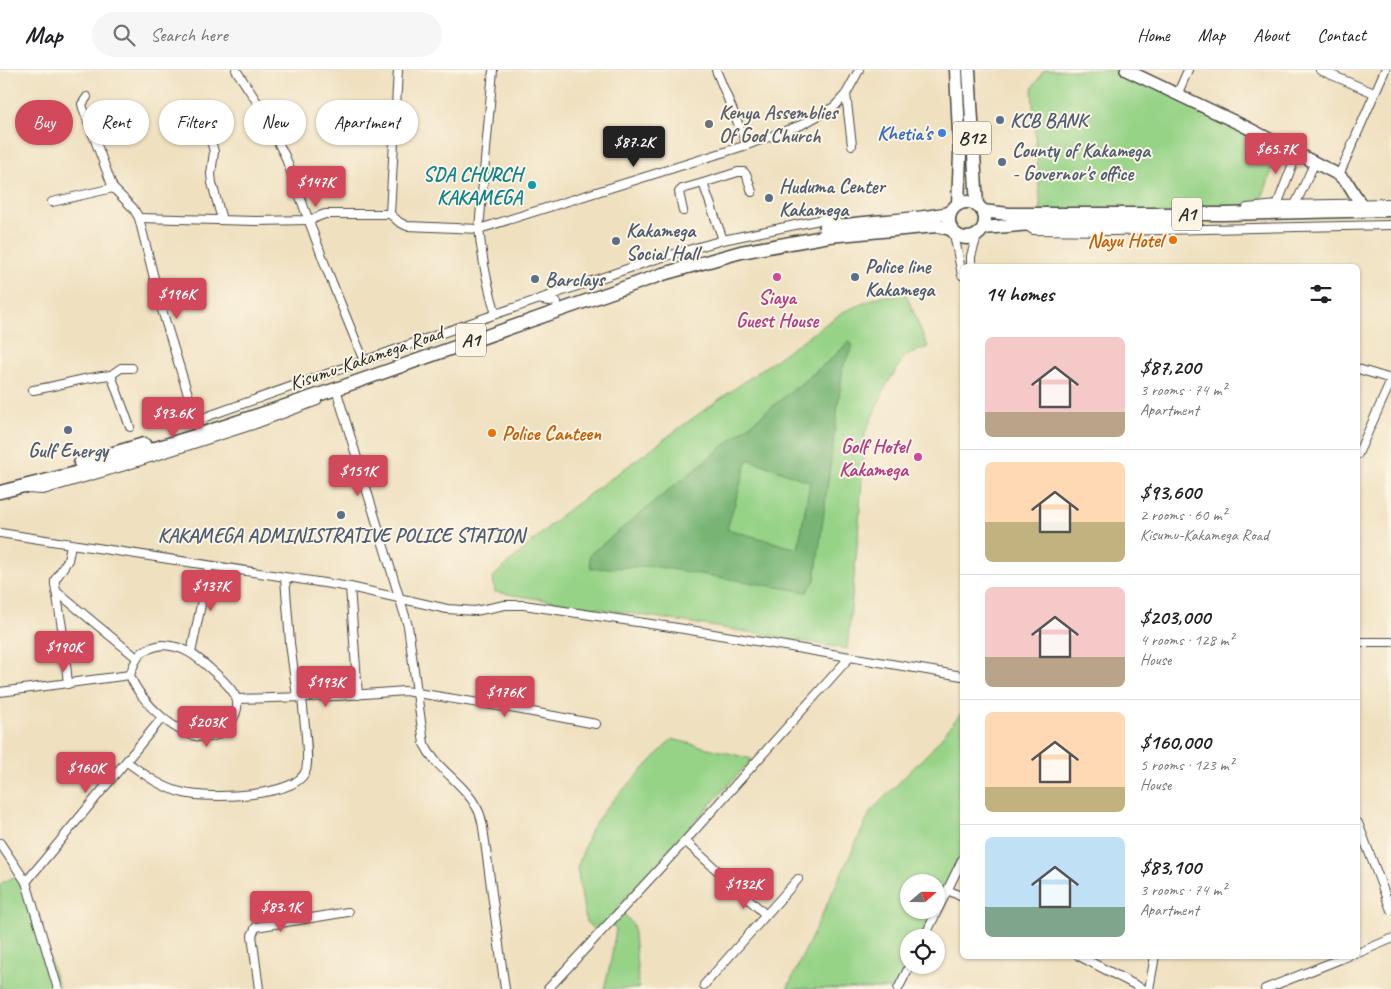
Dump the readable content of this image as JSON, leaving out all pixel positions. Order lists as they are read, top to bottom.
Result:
{
  "streets": {
    "highway": ["B12", "A1", "Kisumu-Kakamega Road"]
  },
  "crossings": [
    ["B12", "A1"],
    ["B12", "Kisumu-Kakamega Road"],
    ["A1", "Kisumu-Kakamega Road"]
  ],
  "places": [
    "KCB BANK",
    "Kenya Assemblies Of God Church",
    "Khetia's",
    "County of Kakamega - Governor's office",
    "SDA CHURCH KAKAMEGA",
    "Huduma Center Kakamega",
    "Nayu Hotel",
    "Kakamega Social Hall",
    "Siaya Guest House",
    "Police line Kakamega",
    "Barclays",
    "Gulf Energy",
    "Police Canteen",
    "Golf Hotel Kakamega",
    "KAKAMEGA ADMINISTRATIVE POLICE STATION"
  ],
  "north": "right",
  "page": {
    "header": "Map",
    "search": "Search here",
    "nav": [
      "Home",
      "Map",
      "About",
      "Contact"
    ],
    "chip": [
      "Buy",
      "Rent",
      "Filters",
      "New",
      "Apartment"
    ],
    "price": [
      "$87.2K",
      "$65.7K",
      "$147K",
      "$196K",
      "$93.6K",
      "$151K",
      "$137K",
      "$190K",
      "$193K",
      "$176K",
      "$203K",
      "$160K",
      "$132K",
      "$83.1K"
    ],
    "heading": "14 homes",
    "list": [
      {
        "name": "$87,200",
        "note": "3 rooms · 74 m² · Apartment"
      },
      {
        "name": "$93,600",
        "note": "2 rooms · 60 m² · Kisumu-Kakamega Road"
      },
      {
        "name": "$203,000",
        "note": "4 rooms · 128 m² · House"
      },
      {
        "name": "$160,000",
        "note": "5 rooms · 123 m² · House"
      },
      {
        "name": "$83,100",
        "note": "3 rooms · 74 m² · Apartment"
      }
    ]
  }
}
